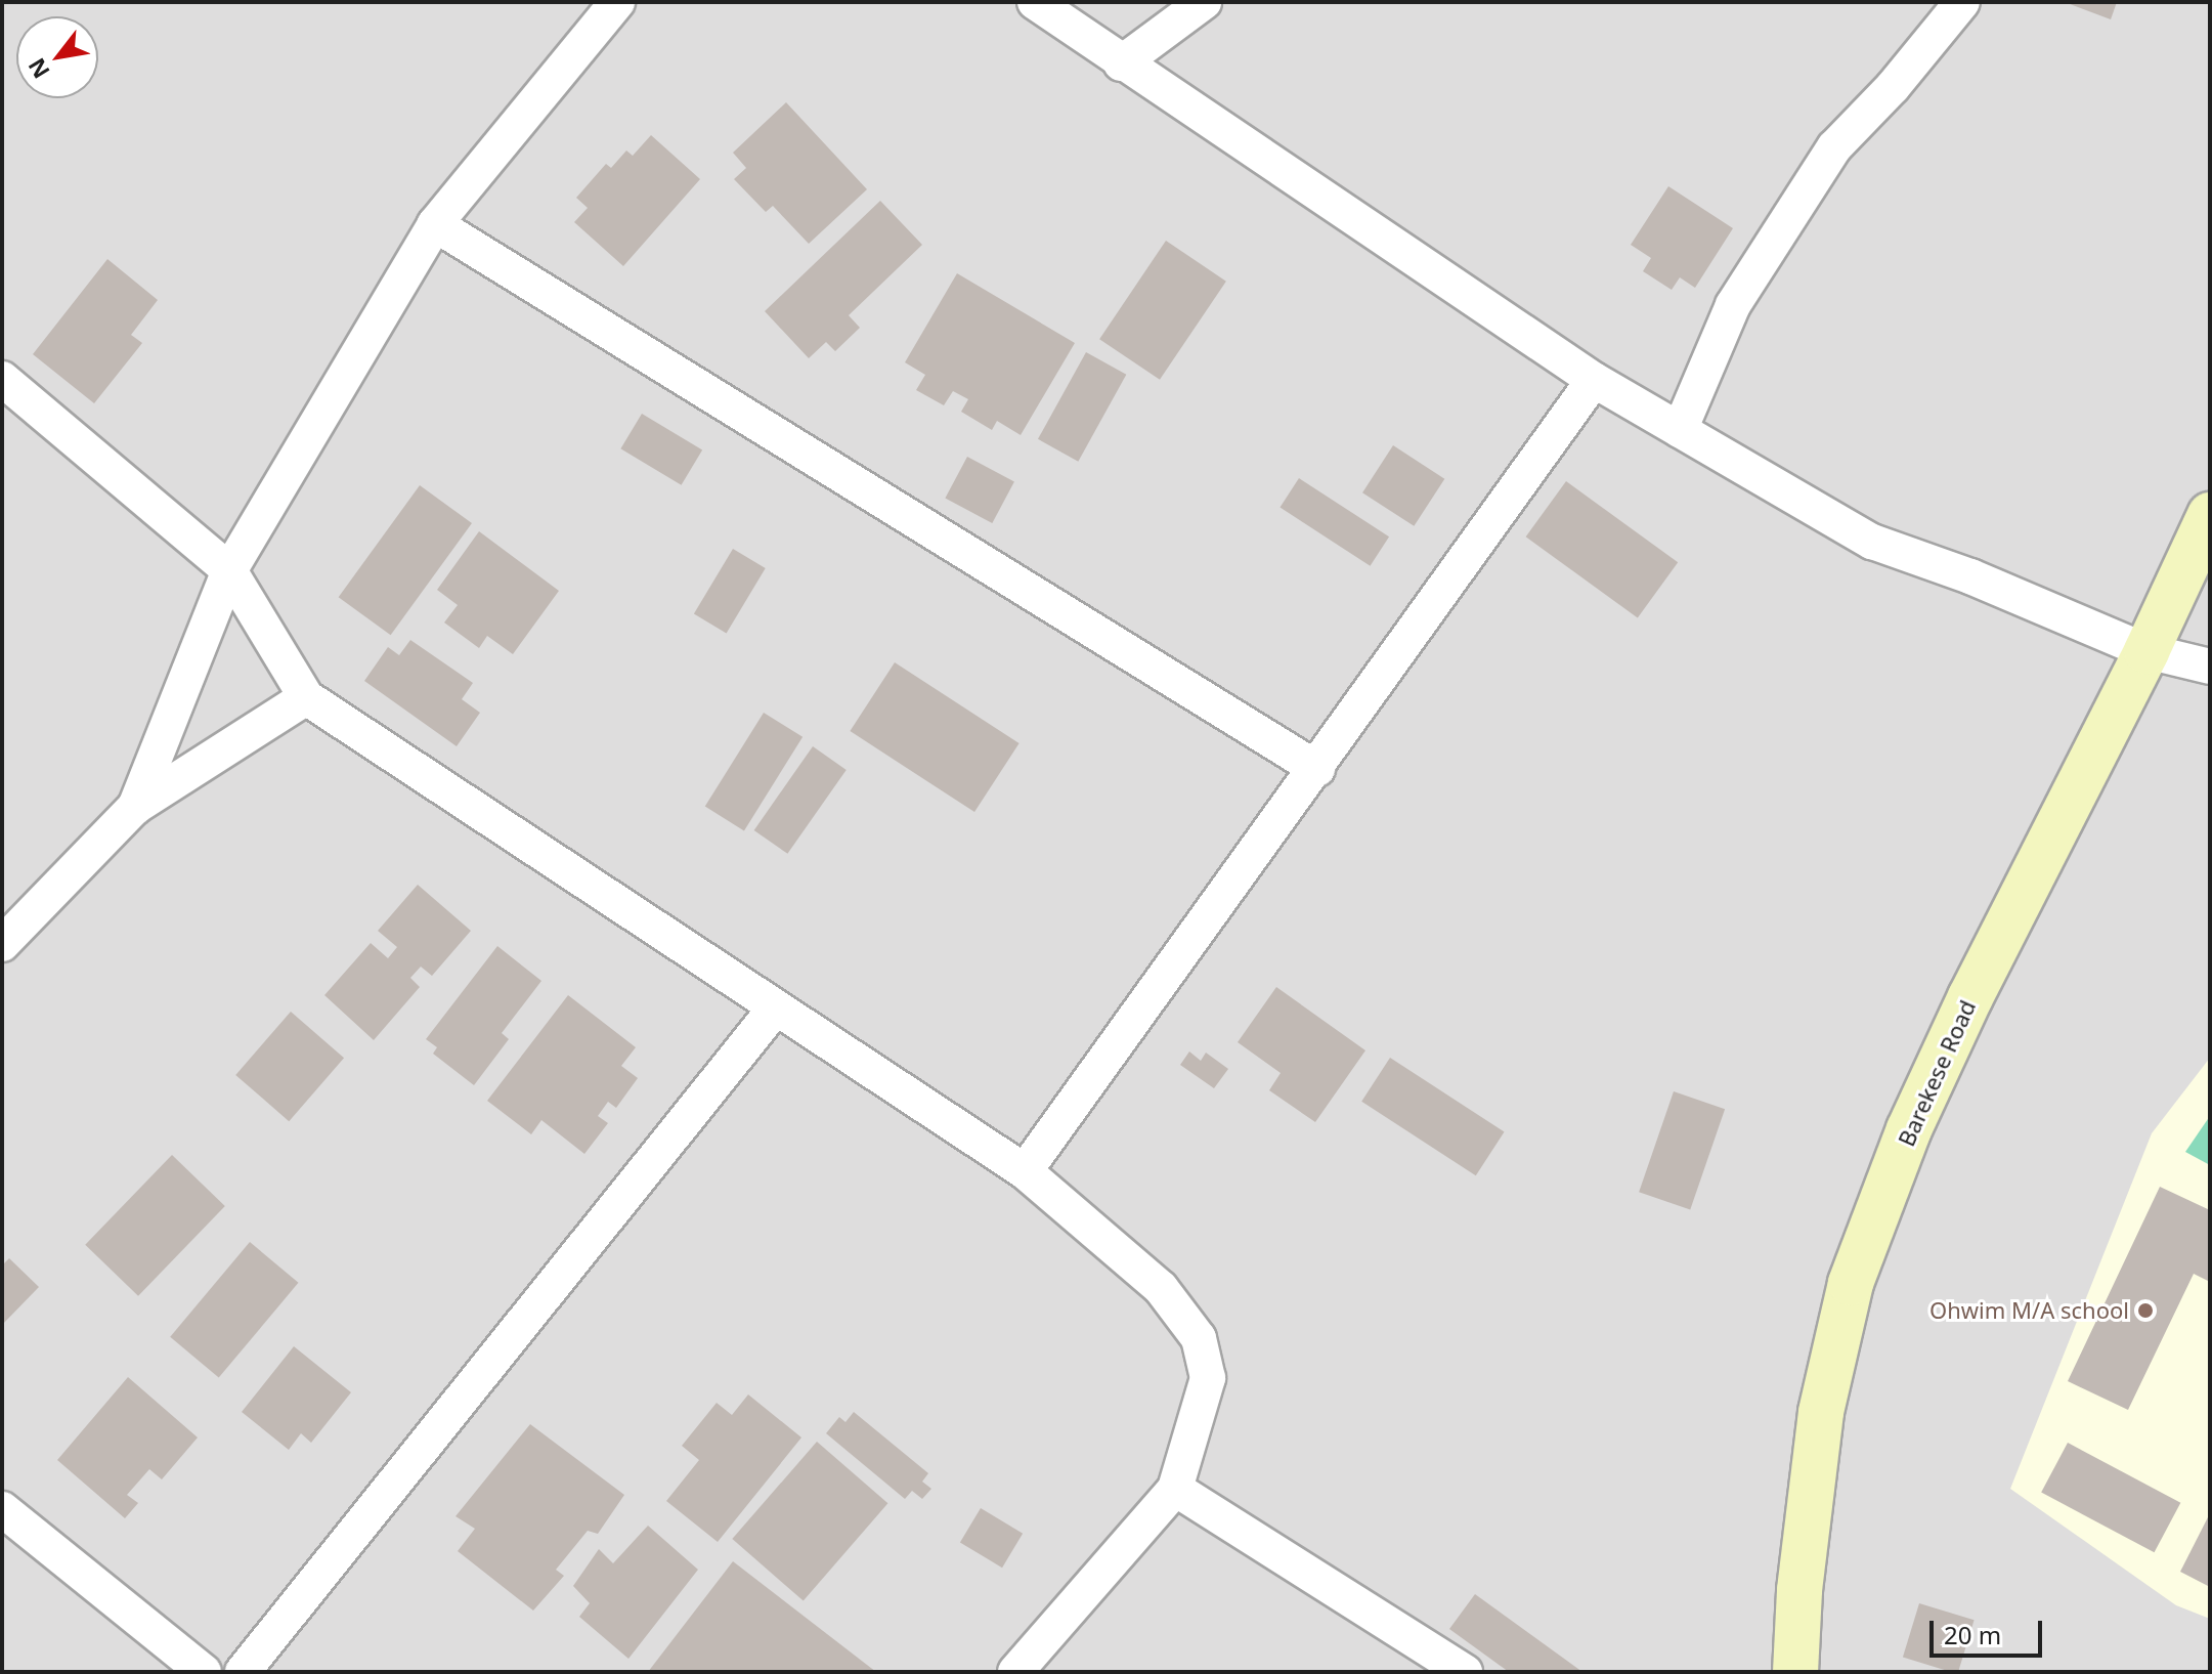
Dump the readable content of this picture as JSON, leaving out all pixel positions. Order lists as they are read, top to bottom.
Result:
{
  "streets": {
    "main road": ["Barekese Road"]
  },
  "places": ["Ohwim M/A school"],
  "scale_bar": "20 m",
  "north": "bottom left"
}
